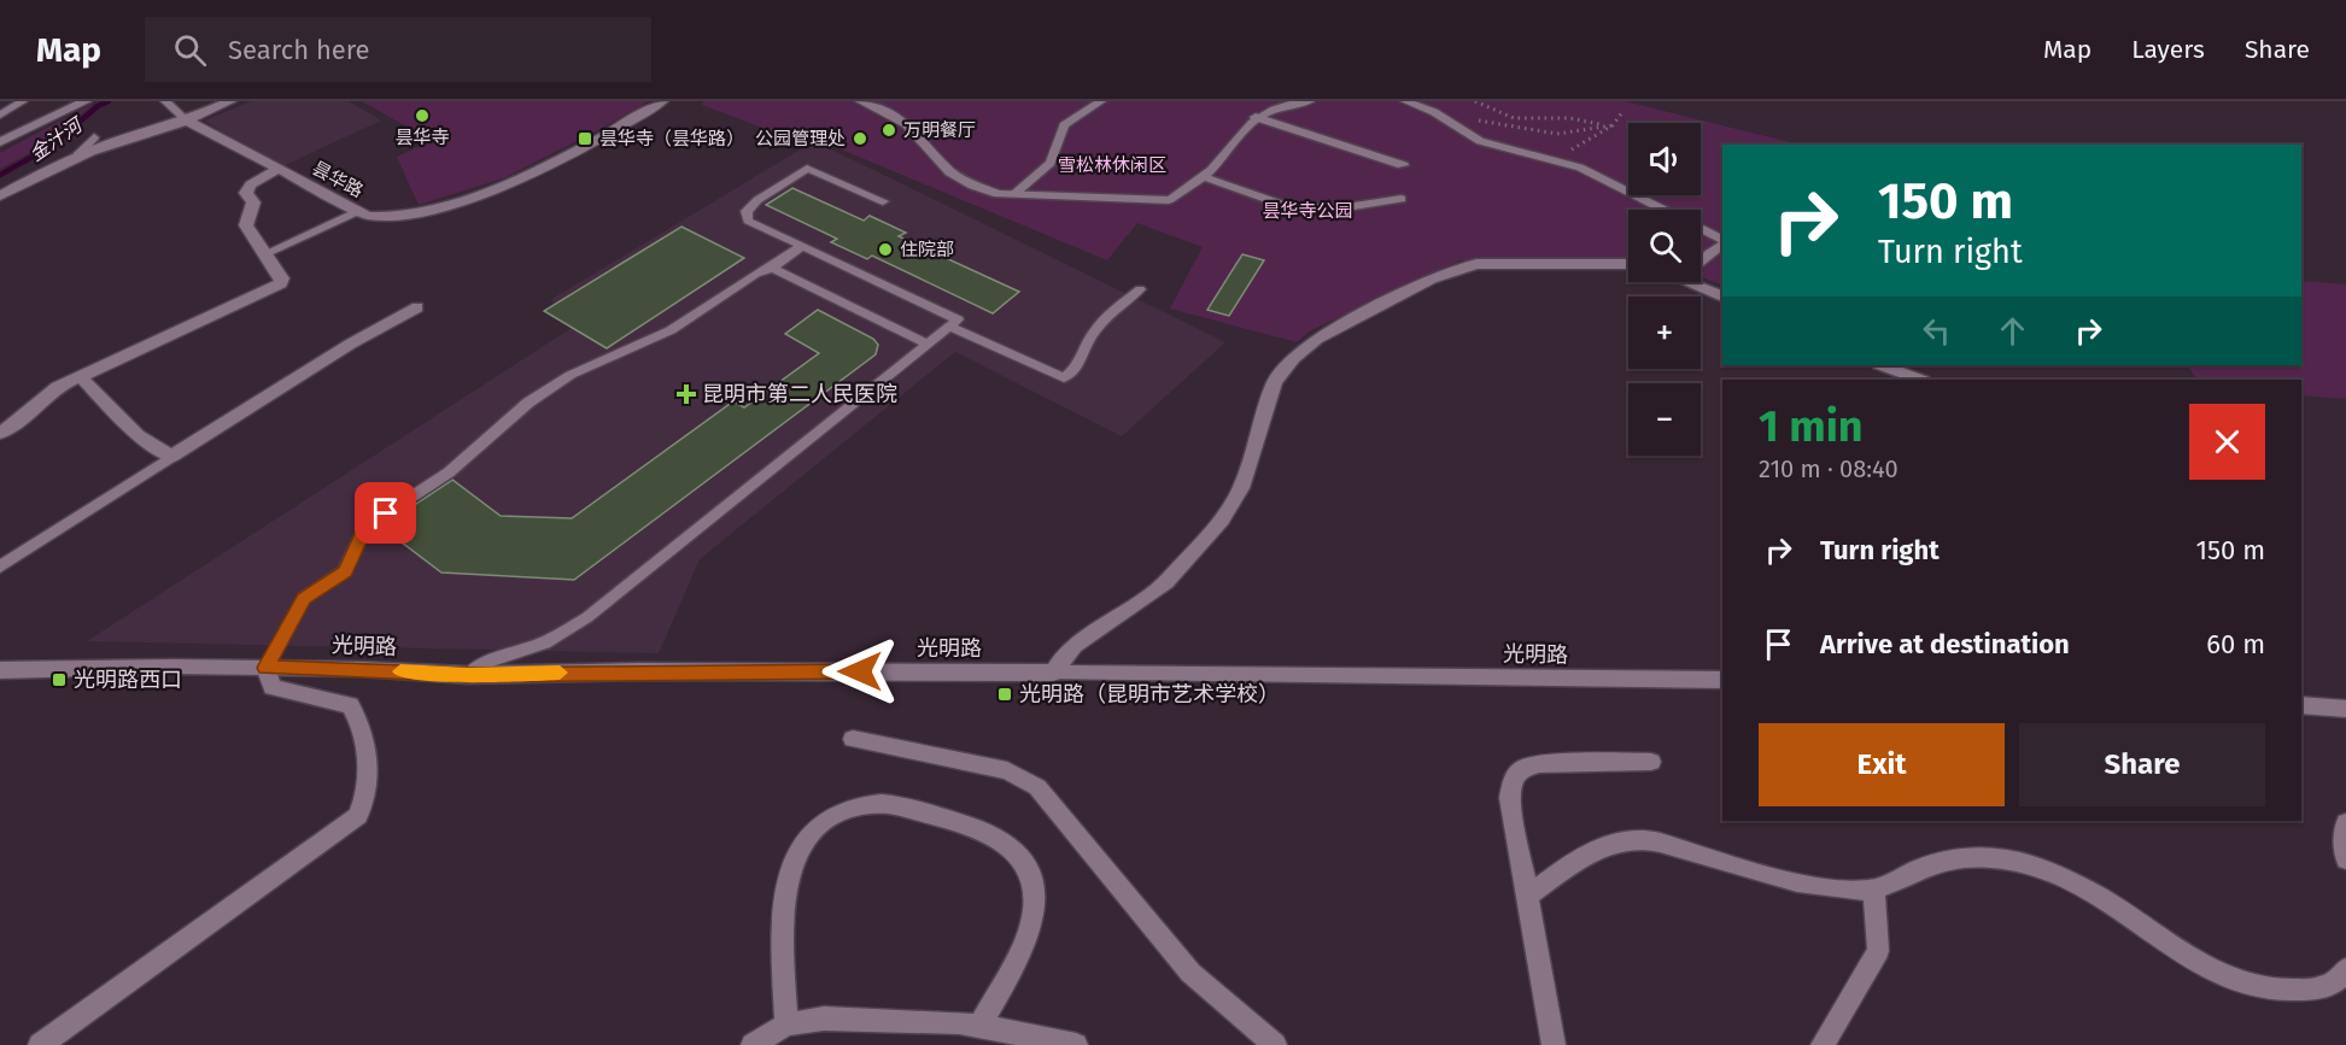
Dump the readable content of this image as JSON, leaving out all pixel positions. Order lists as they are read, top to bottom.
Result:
{
  "streets": {
    "street": ["昙华路", "光明路"]
  },
  "water": ["金汁河"],
  "parks": ["雪松林休闲区", "昙华寺公园"],
  "places": {
    "other": [
      "昙华寺",
      "万明餐厅",
      "公园管理处",
      "住院部"
    ],
    "transit": ["昙华寺（昙华路）", "光明路西口", "光明路（昆明市艺术学校）"],
    "health": ["昆明市第二人民医院"]
  },
  "page": {
    "header": "Map",
    "search": "Search here",
    "nav": ["Map", "Layers", "Share"],
    "map_buttons": ["+", "−"],
    "turn": ["150 m", "Turn right"],
    "heading": ["1 min", "210 m · 08:40"],
    "list": [
      {
        "name": "Turn right",
        "value": "150 m"
      },
      {
        "name": "Arrive at destination",
        "value": "60 m"
      }
    ],
    "buttons": ["Exit", "Share"]
  }
}
